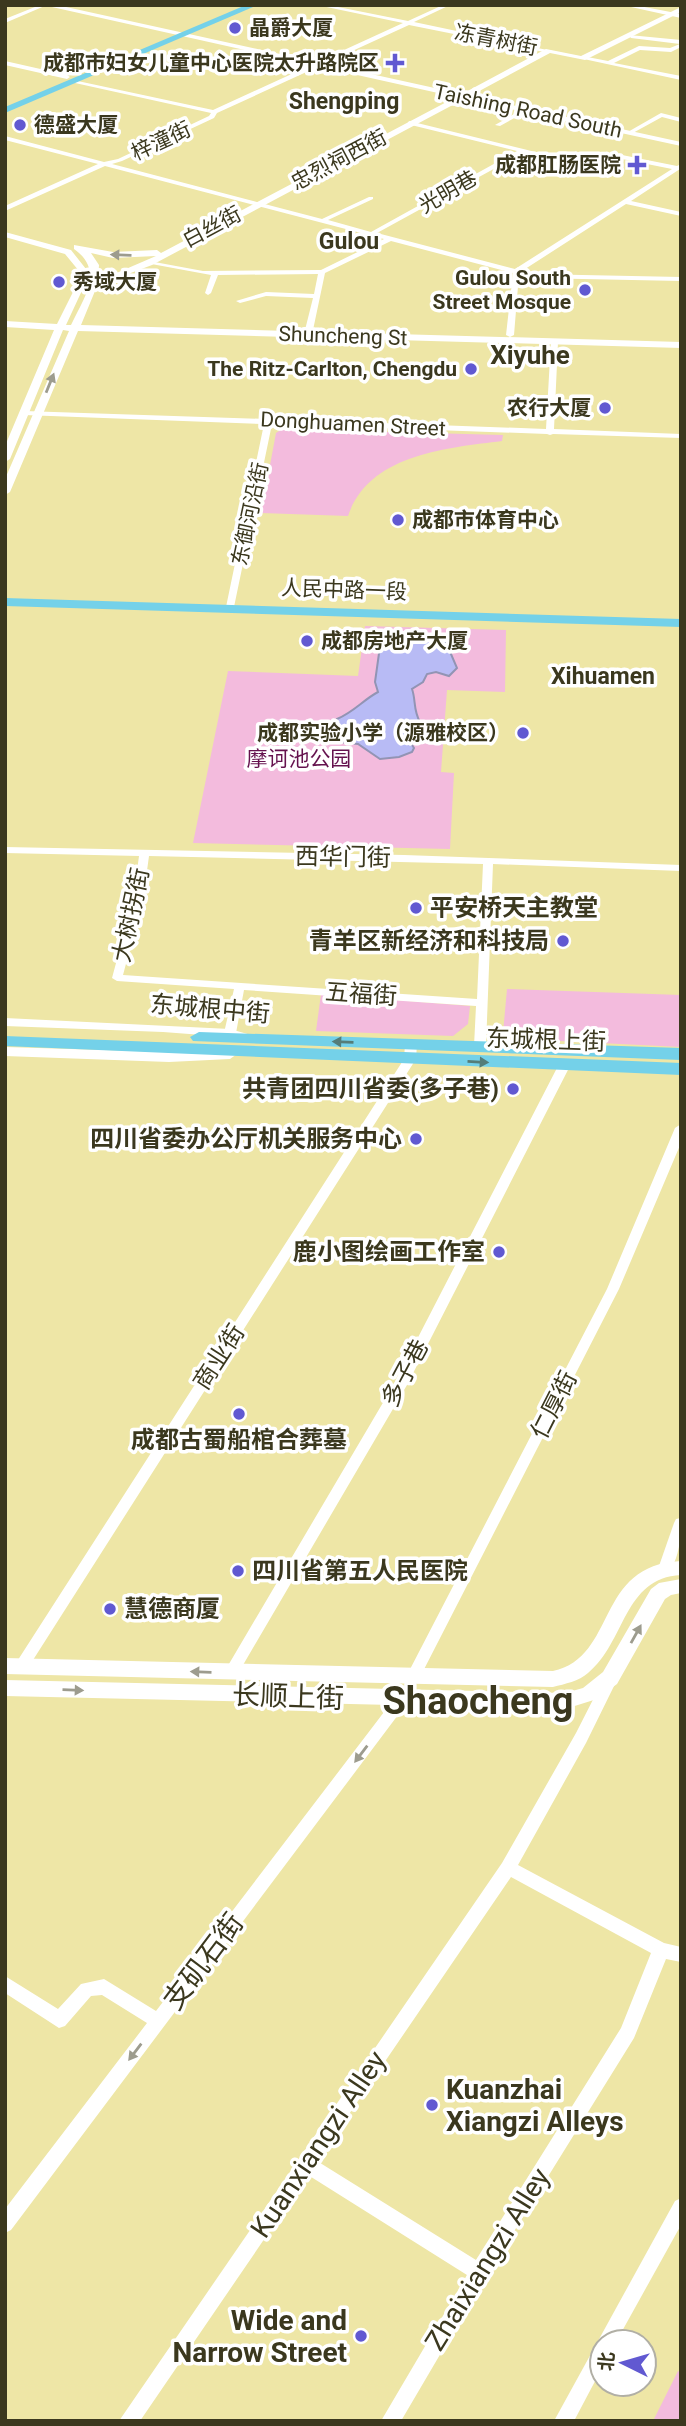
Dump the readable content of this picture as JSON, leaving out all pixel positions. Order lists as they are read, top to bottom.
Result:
{
  "streets": {
    "main road": [
      "冻青树街",
      "Taishing Road South",
      "忠烈祠西街",
      "白丝街",
      "Shuncheng St",
      "人民中路一段",
      "东城根中街",
      "东城根上街",
      "长顺上街"
    ],
    "street": [
      "梓潼街",
      "光明巷",
      "Donghuamen Street",
      "东御河沿街",
      "西华门街",
      "大树拐街",
      "五福街",
      "商业街",
      "多子巷",
      "仁厚街",
      "支矶石街",
      "Kuanxiangzi Alley",
      "Zhaixiangzi Alley"
    ]
  },
  "crossings": [
    ["冻青树街", "忠烈祠西街"],
    ["Taishing Road South", "忠烈祠西街"],
    ["忠烈祠西街", "白丝街"],
    ["Donghuamen Street", "东御河沿街"],
    ["东御河沿街", "人民中路一段"],
    ["西华门街", "大树拐街"],
    ["大树拐街", "五福街"],
    ["东城根中街", "东城根上街"],
    ["东城根中街", "商业街"],
    ["东城根上街", "商业街"],
    ["东城根上街", "多子巷"],
    ["商业街", "长顺上街"],
    ["多子巷", "长顺上街"],
    ["仁厚街", "长顺上街"],
    ["长顺上街", "支矶石街"],
    ["长顺上街", "Kuanxiangzi Alley"]
  ],
  "one_way": ["支矶石街"],
  "districts": [
    "Shengping",
    "Gulou",
    "Xiyuhe",
    "Xihuamen",
    "Shaocheng"
  ],
  "parks": ["摩诃池公园"],
  "places": {
    "other": [
      "晶爵大厦",
      "德盛大厦",
      "秀域大厦",
      "Gulou South Street Mosque",
      "The Ritz-Carlton, Chengdu",
      "农行大厦",
      "成都市体育中心",
      "成都房地产大厦",
      "成都实验小学（源雅校区）",
      "平安桥天主教堂",
      "青羊区新经济和科技局",
      "共青团四川省委(多子巷)",
      "四川省委办公厅机关服务中心",
      "鹿小图绘画工作室",
      "成都古蜀船棺合葬墓",
      "四川省第五人民医院",
      "慧德商厦",
      "Kuanzhai Xiangzi Alleys",
      "Wide and Narrow Street"
    ],
    "health": ["成都市妇女儿童中心医院太升路院区", "成都肛肠医院"]
  },
  "north": "left"
}
